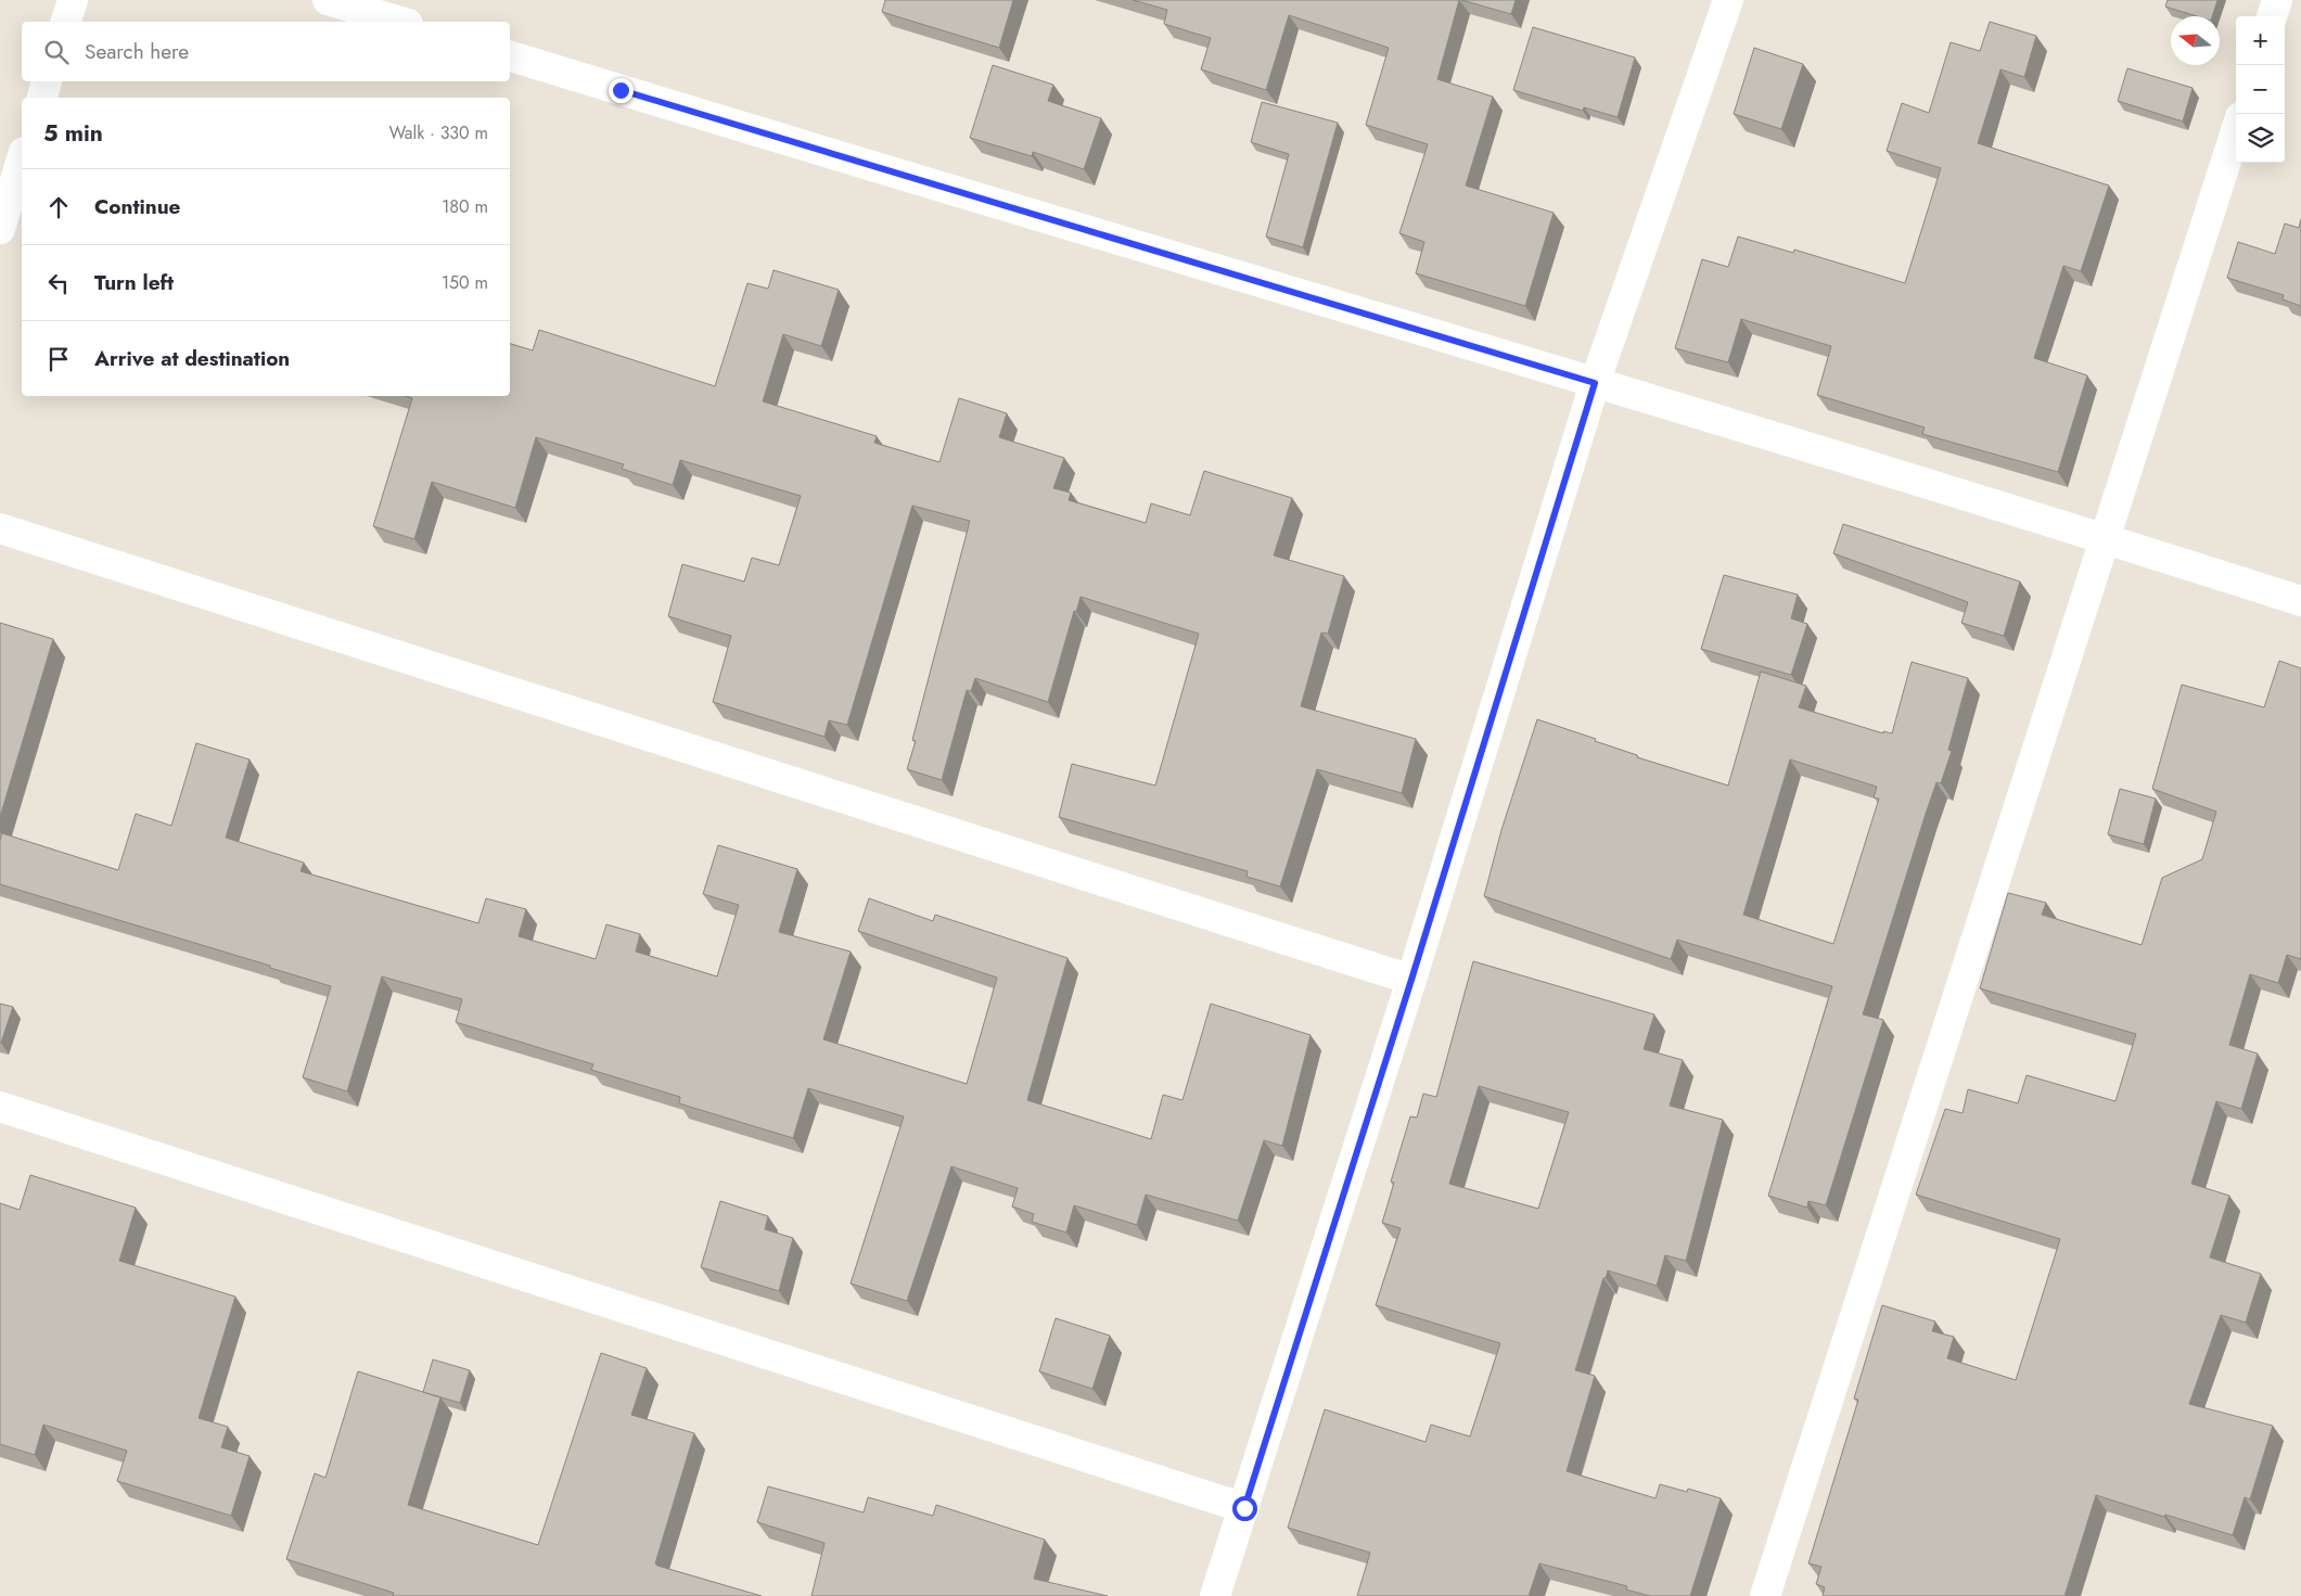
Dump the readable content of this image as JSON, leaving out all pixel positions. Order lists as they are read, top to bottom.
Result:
{
  "north": "left",
  "page": {
    "map_buttons": ["+", "−"],
    "search": "Search here",
    "heading": ["5 min", "Walk · 330 m"],
    "list": [
      ["Continue", "180 m"],
      ["Turn left", "150 m"],
      "Arrive at destination"
    ]
  }
}
